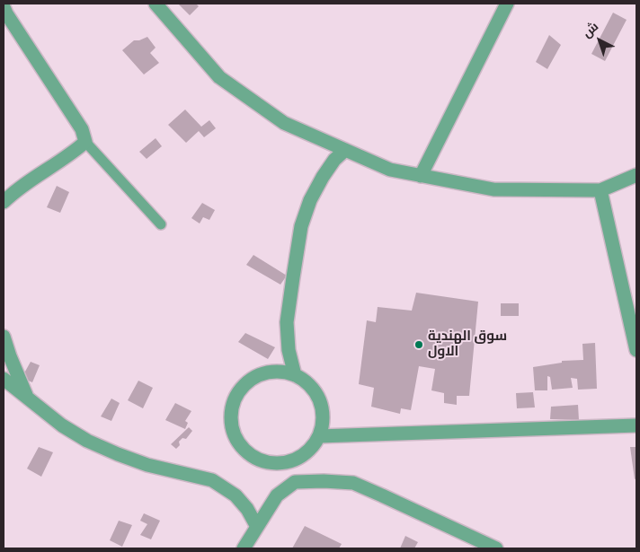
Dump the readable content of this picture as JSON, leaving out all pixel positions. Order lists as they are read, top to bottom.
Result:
{
  "places": ["سوق الهندية الاول"],
  "north": "top left"
}
